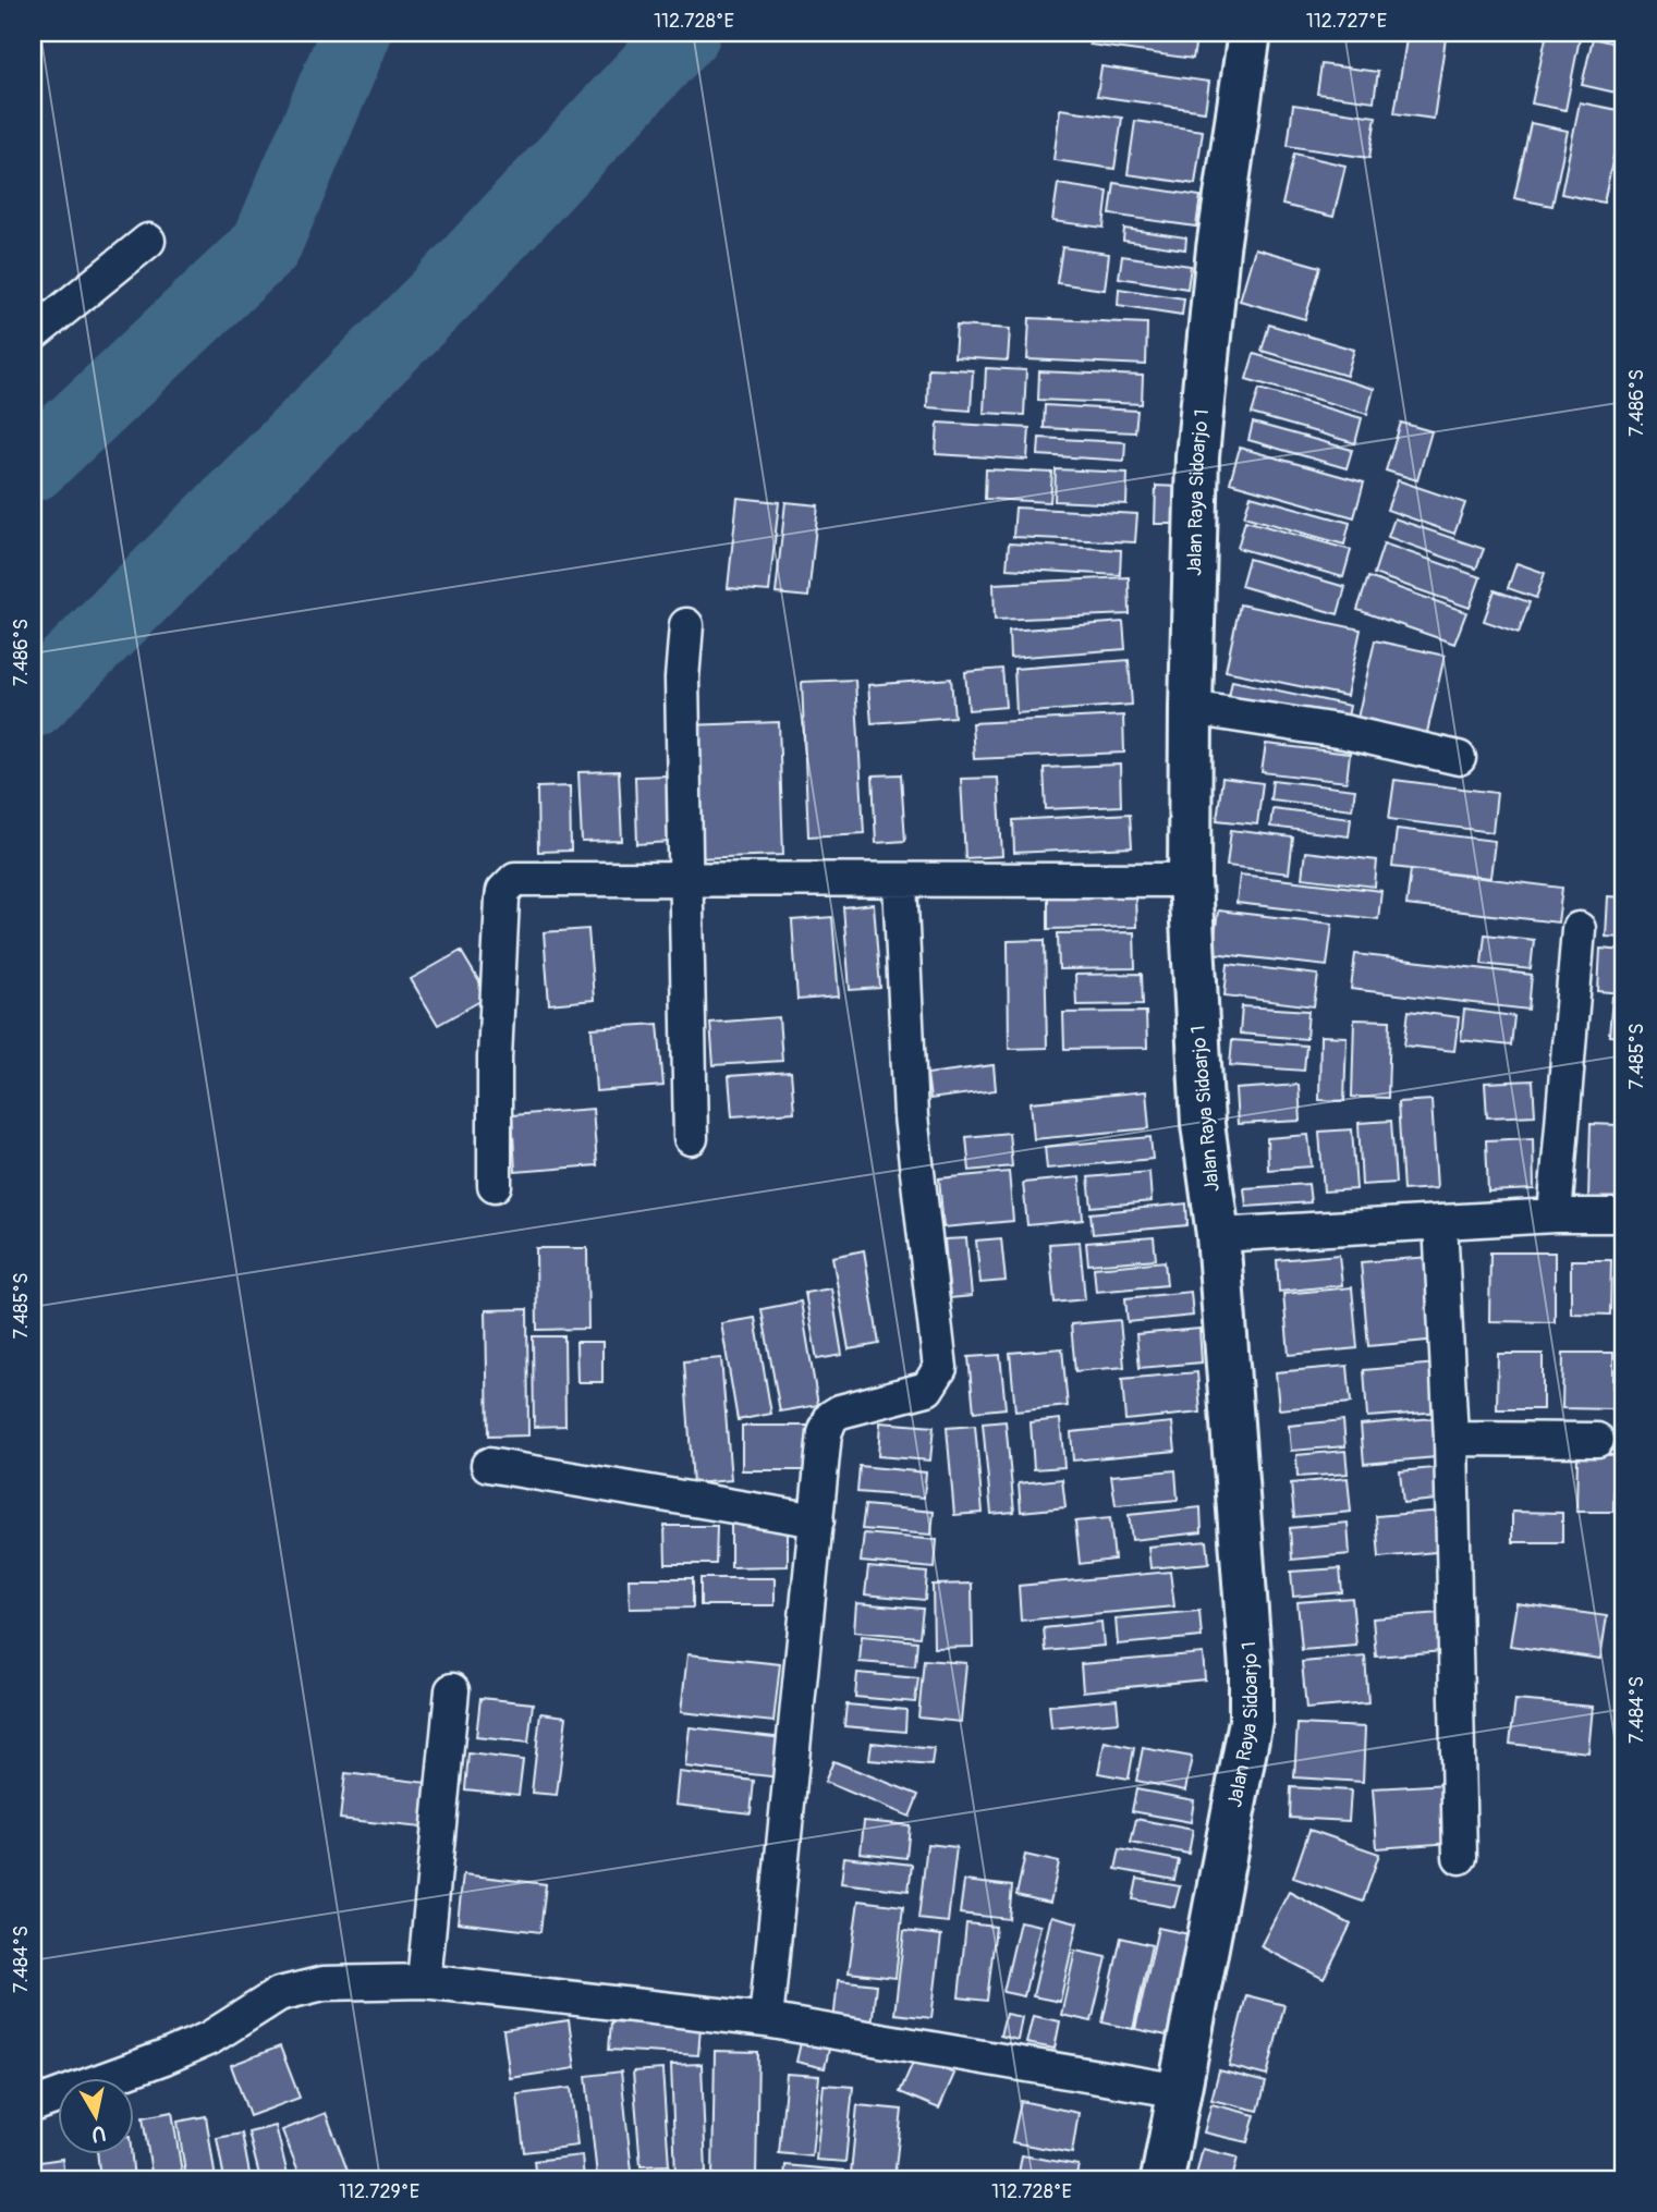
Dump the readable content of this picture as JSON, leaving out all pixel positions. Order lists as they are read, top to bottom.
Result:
{
  "streets": {
    "street": ["Jalan Raya Sidoarjo 1"]
  },
  "north": "bottom",
  "coordinates": [
    "112.728°E",
    "112.727°E",
    "7.486°S",
    "7.485°S",
    "7.484°S",
    "112.729°E"
  ]
}
